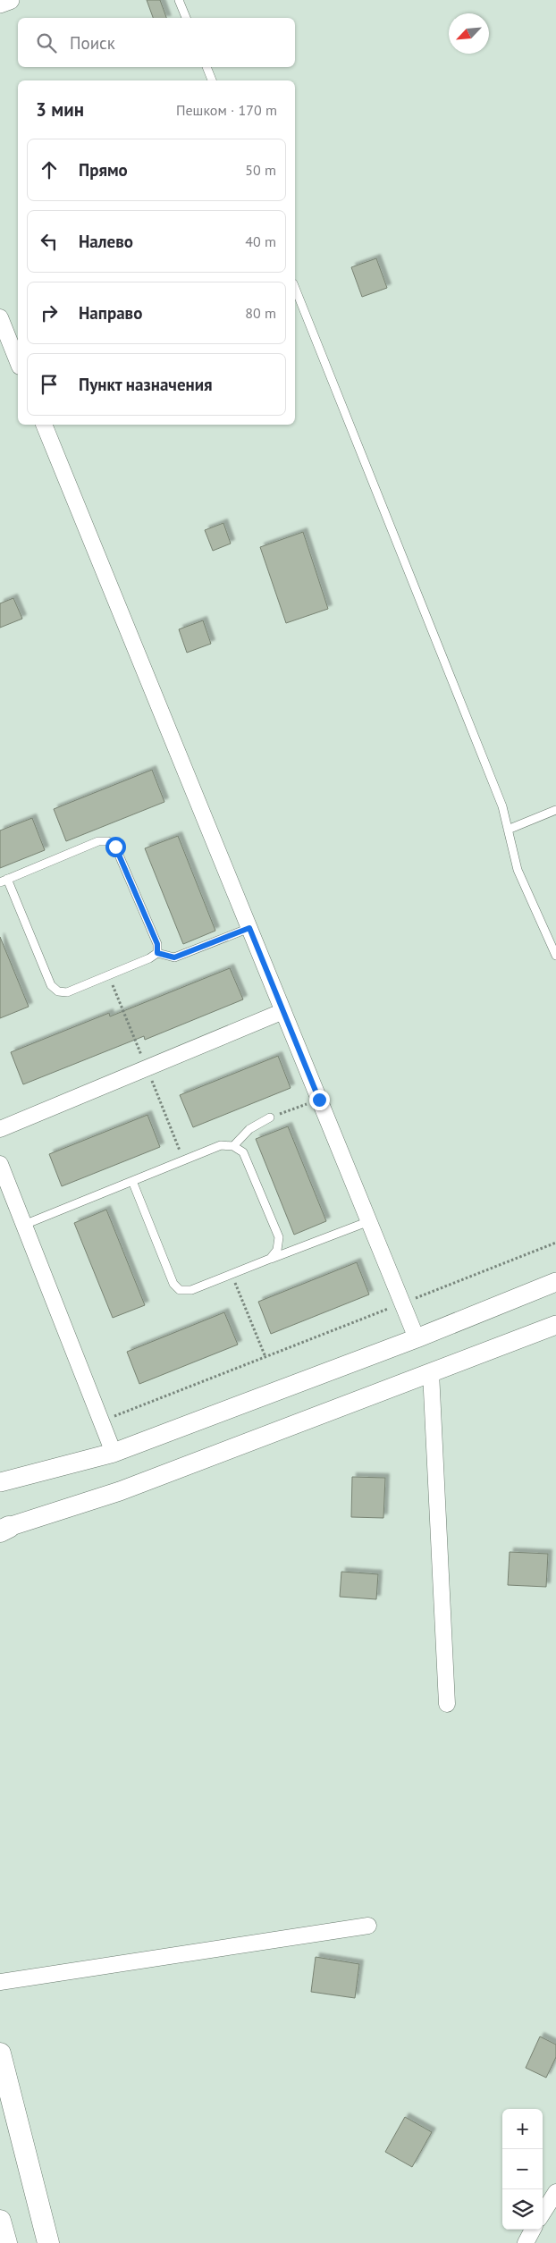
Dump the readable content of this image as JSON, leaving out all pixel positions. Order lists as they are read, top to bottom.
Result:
{
  "north": "bottom left",
  "page": {
    "search": "Поиск",
    "heading": ["3 мин", "Пешком · 170 m"],
    "list": [
      ["Прямо", "50 m"],
      ["Налево", "40 m"],
      ["Направо", "80 m"],
      "Пункт назначения"
    ],
    "map_buttons": ["+", "−"]
  }
}
